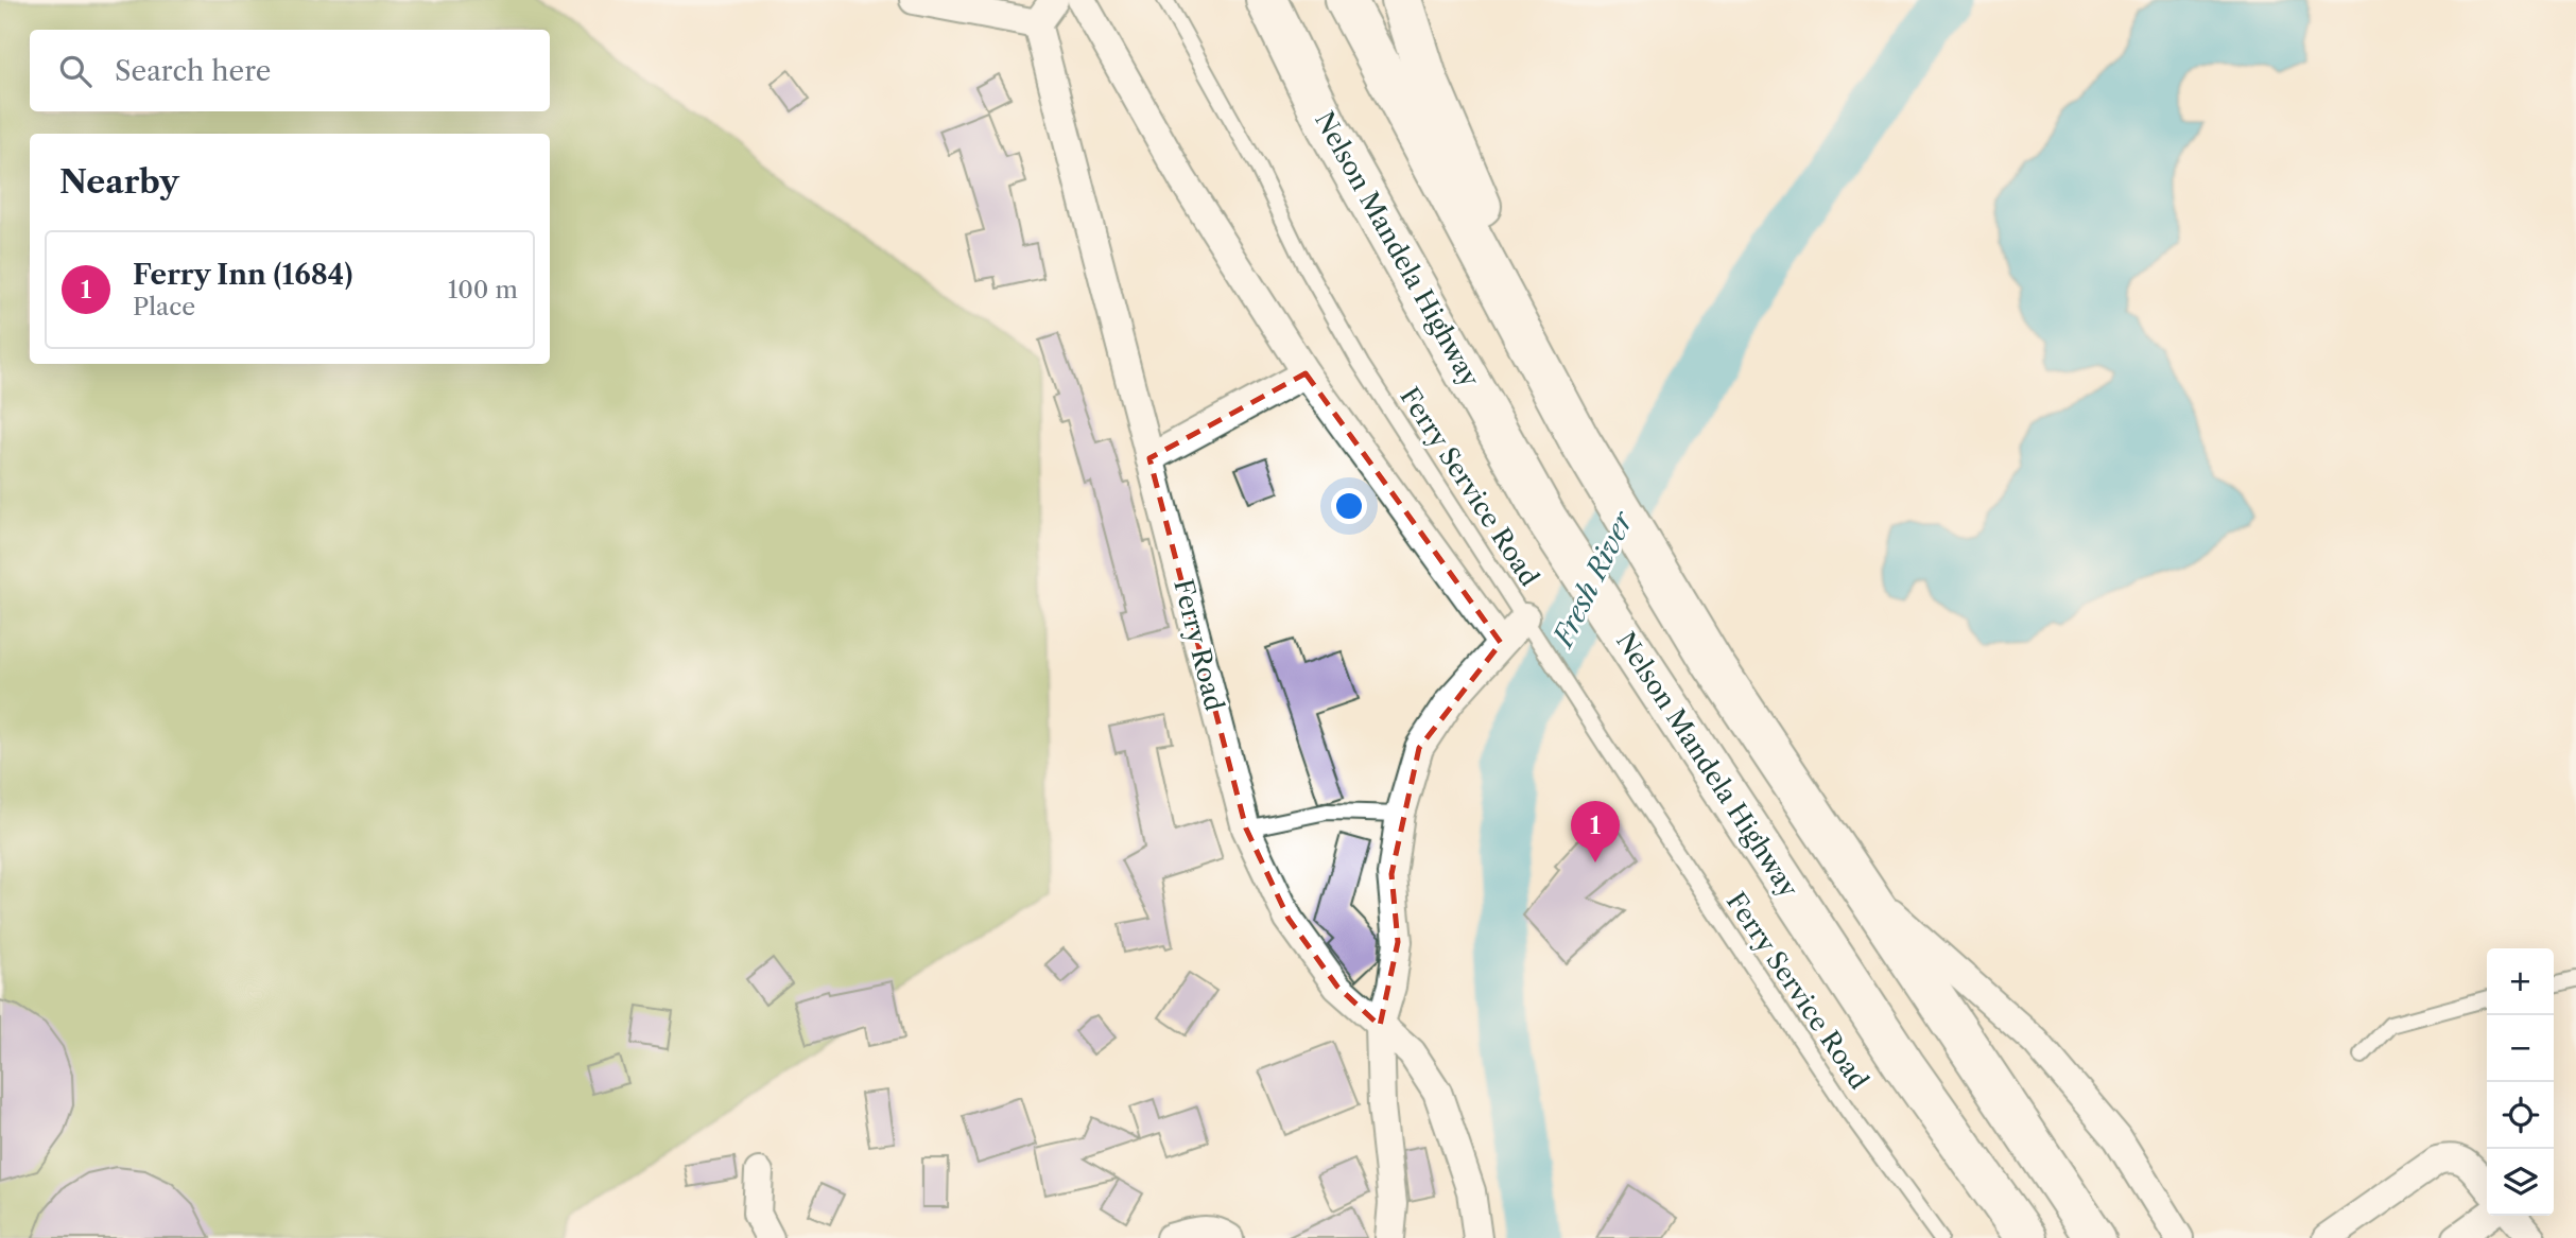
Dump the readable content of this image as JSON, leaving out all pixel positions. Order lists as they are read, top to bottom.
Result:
{
  "streets": {
    "highway": ["Nelson Mandela Highway"],
    "street": ["Ferry Road"],
    "lane": ["Ferry Service Road"]
  },
  "water": ["Fresh River"],
  "page": {
    "search": "Search here",
    "heading": "Nearby",
    "list": [
      {
        "mark": "1",
        "name": "Ferry Inn (1684)",
        "note": "Place",
        "value": "100 m"
      }
    ],
    "pins": "1",
    "map_buttons": ["+", "−"]
  }
}
